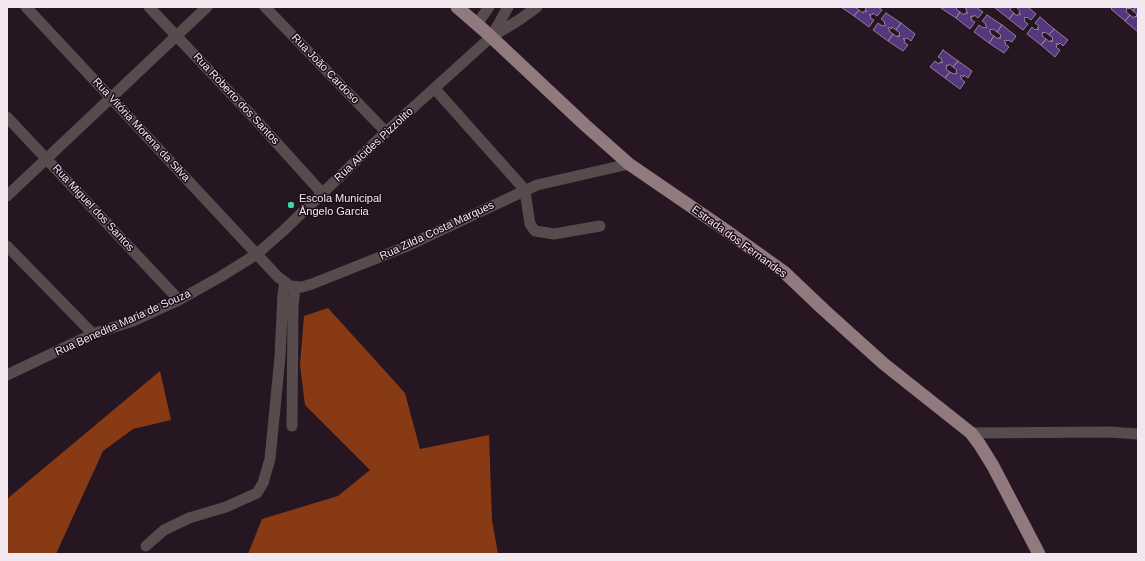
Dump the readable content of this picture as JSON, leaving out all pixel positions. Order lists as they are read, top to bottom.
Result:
{
  "streets": {
    "main road": ["Estrada dos Fernandes"],
    "street": [
      "Rua João Cardoso",
      "Rua Roberto dos Santos",
      "Rua Vitória Morena da Silva",
      "Rua Alcides Pizzolito",
      "Rua Miguel dos Santos",
      "Rua Zilda Costa Marques",
      "Rua Benedita Maria de Souza"
    ]
  },
  "crossings": [
    ["Rua João Cardoso", "Rua Alcides Pizzolito"],
    ["Rua Roberto dos Santos", "Rua Alcides Pizzolito"],
    ["Rua Vitória Morena da Silva", "Rua Alcides Pizzolito"],
    ["Rua Vitória Morena da Silva", "Rua Benedita Maria de Souza"],
    ["Rua Alcides Pizzolito", "Estrada dos Fernandes"],
    ["Rua Alcides Pizzolito", "Rua Benedita Maria de Souza"],
    ["Rua Miguel dos Santos", "Rua Benedita Maria de Souza"],
    ["Rua Zilda Costa Marques", "Estrada dos Fernandes"]
  ],
  "places": ["Escola Municipal Ângelo Garcia"]
}
